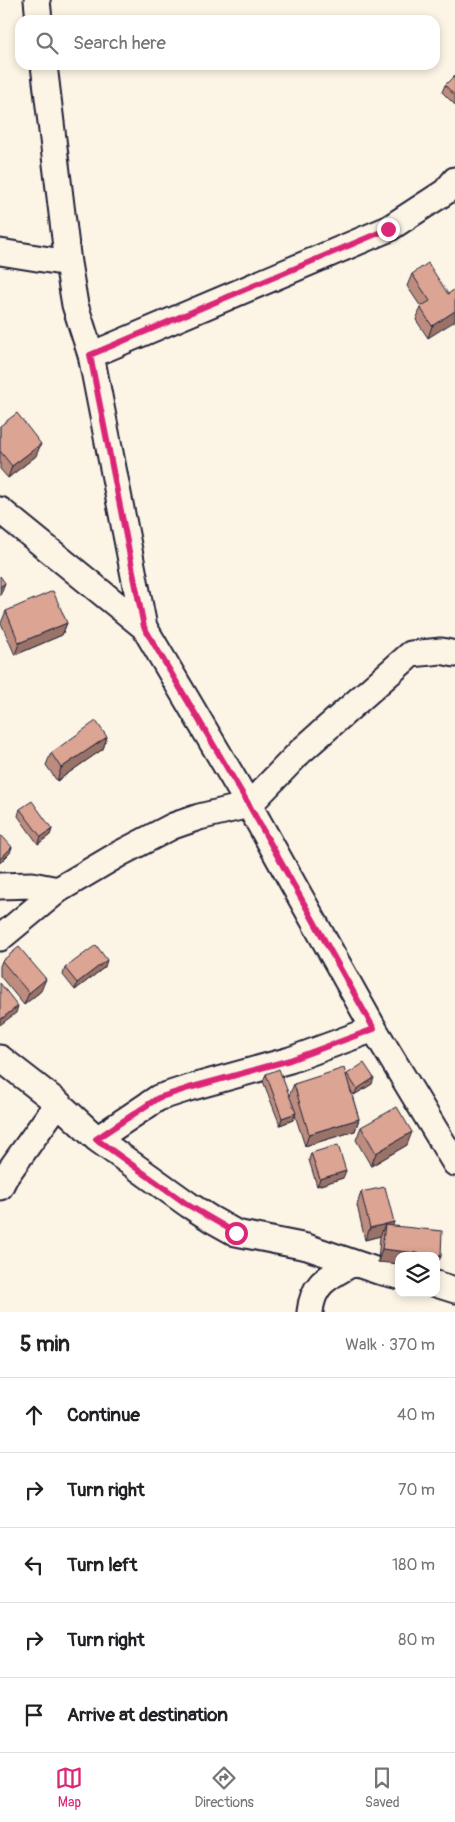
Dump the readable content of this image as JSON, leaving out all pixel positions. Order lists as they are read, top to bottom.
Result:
{
  "page": {
    "search": "Search here",
    "heading": ["5 min", "Walk · 370 m"],
    "list": [
      ["Continue", "40 m"],
      ["Turn right", "70 m"],
      ["Turn left", "180 m"],
      ["Turn right", "80 m"],
      "Arrive at destination"
    ],
    "nav": ["Map", "Directions", "Saved"]
  }
}
